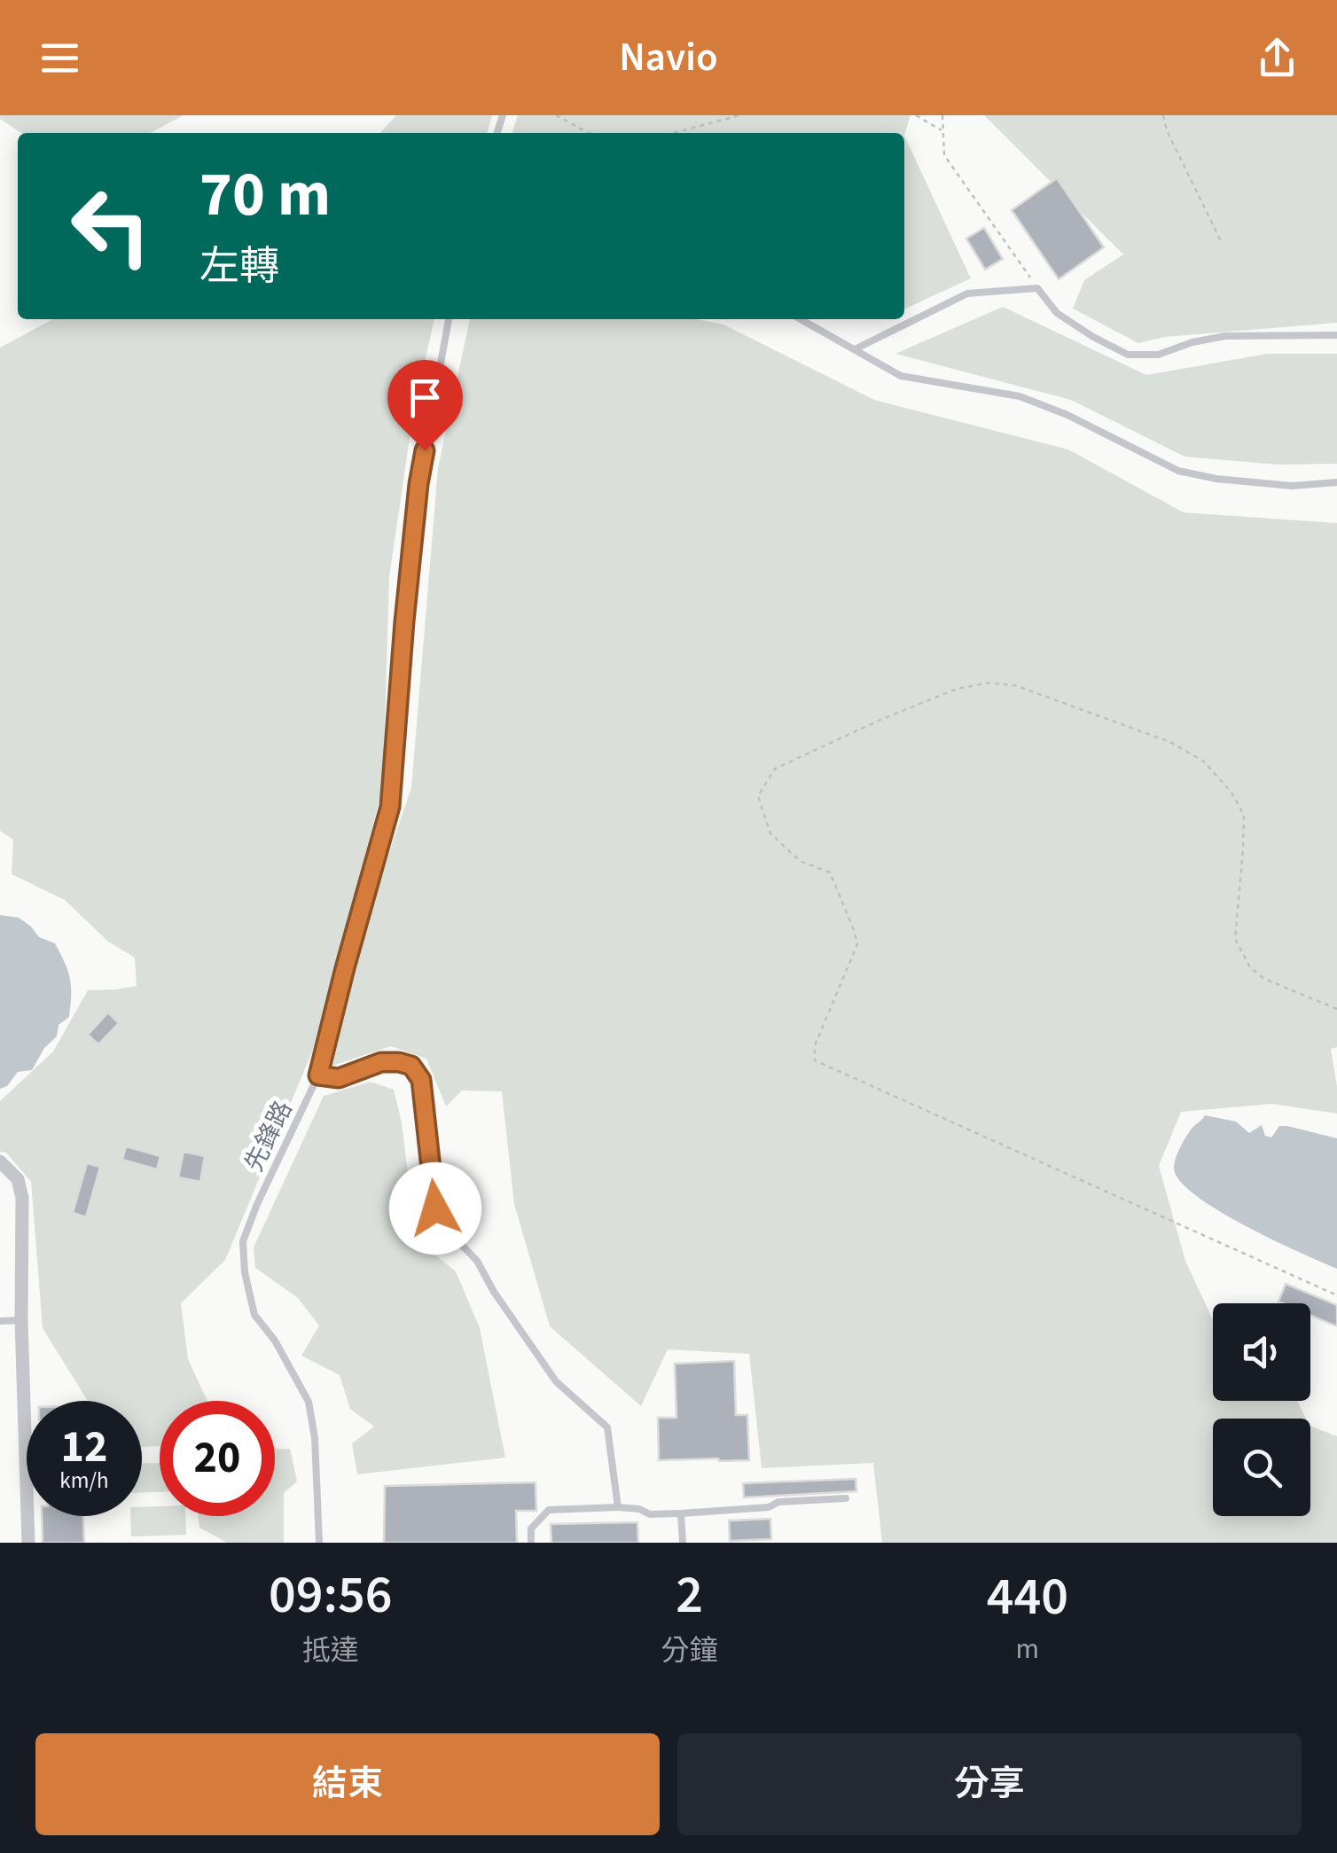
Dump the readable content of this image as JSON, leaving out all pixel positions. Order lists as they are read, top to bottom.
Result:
{
  "streets": {
    "lane": ["先鋒路"]
  },
  "page": {
    "header": "Navio",
    "turn": ["70 m", "左轉"],
    "speed": "12 km/h",
    "limit": "20",
    "eta": [
      "09:56",
      "抵達",
      "2",
      "分鐘",
      "440",
      "m"
    ],
    "buttons": ["結束", "分享"]
  }
}
